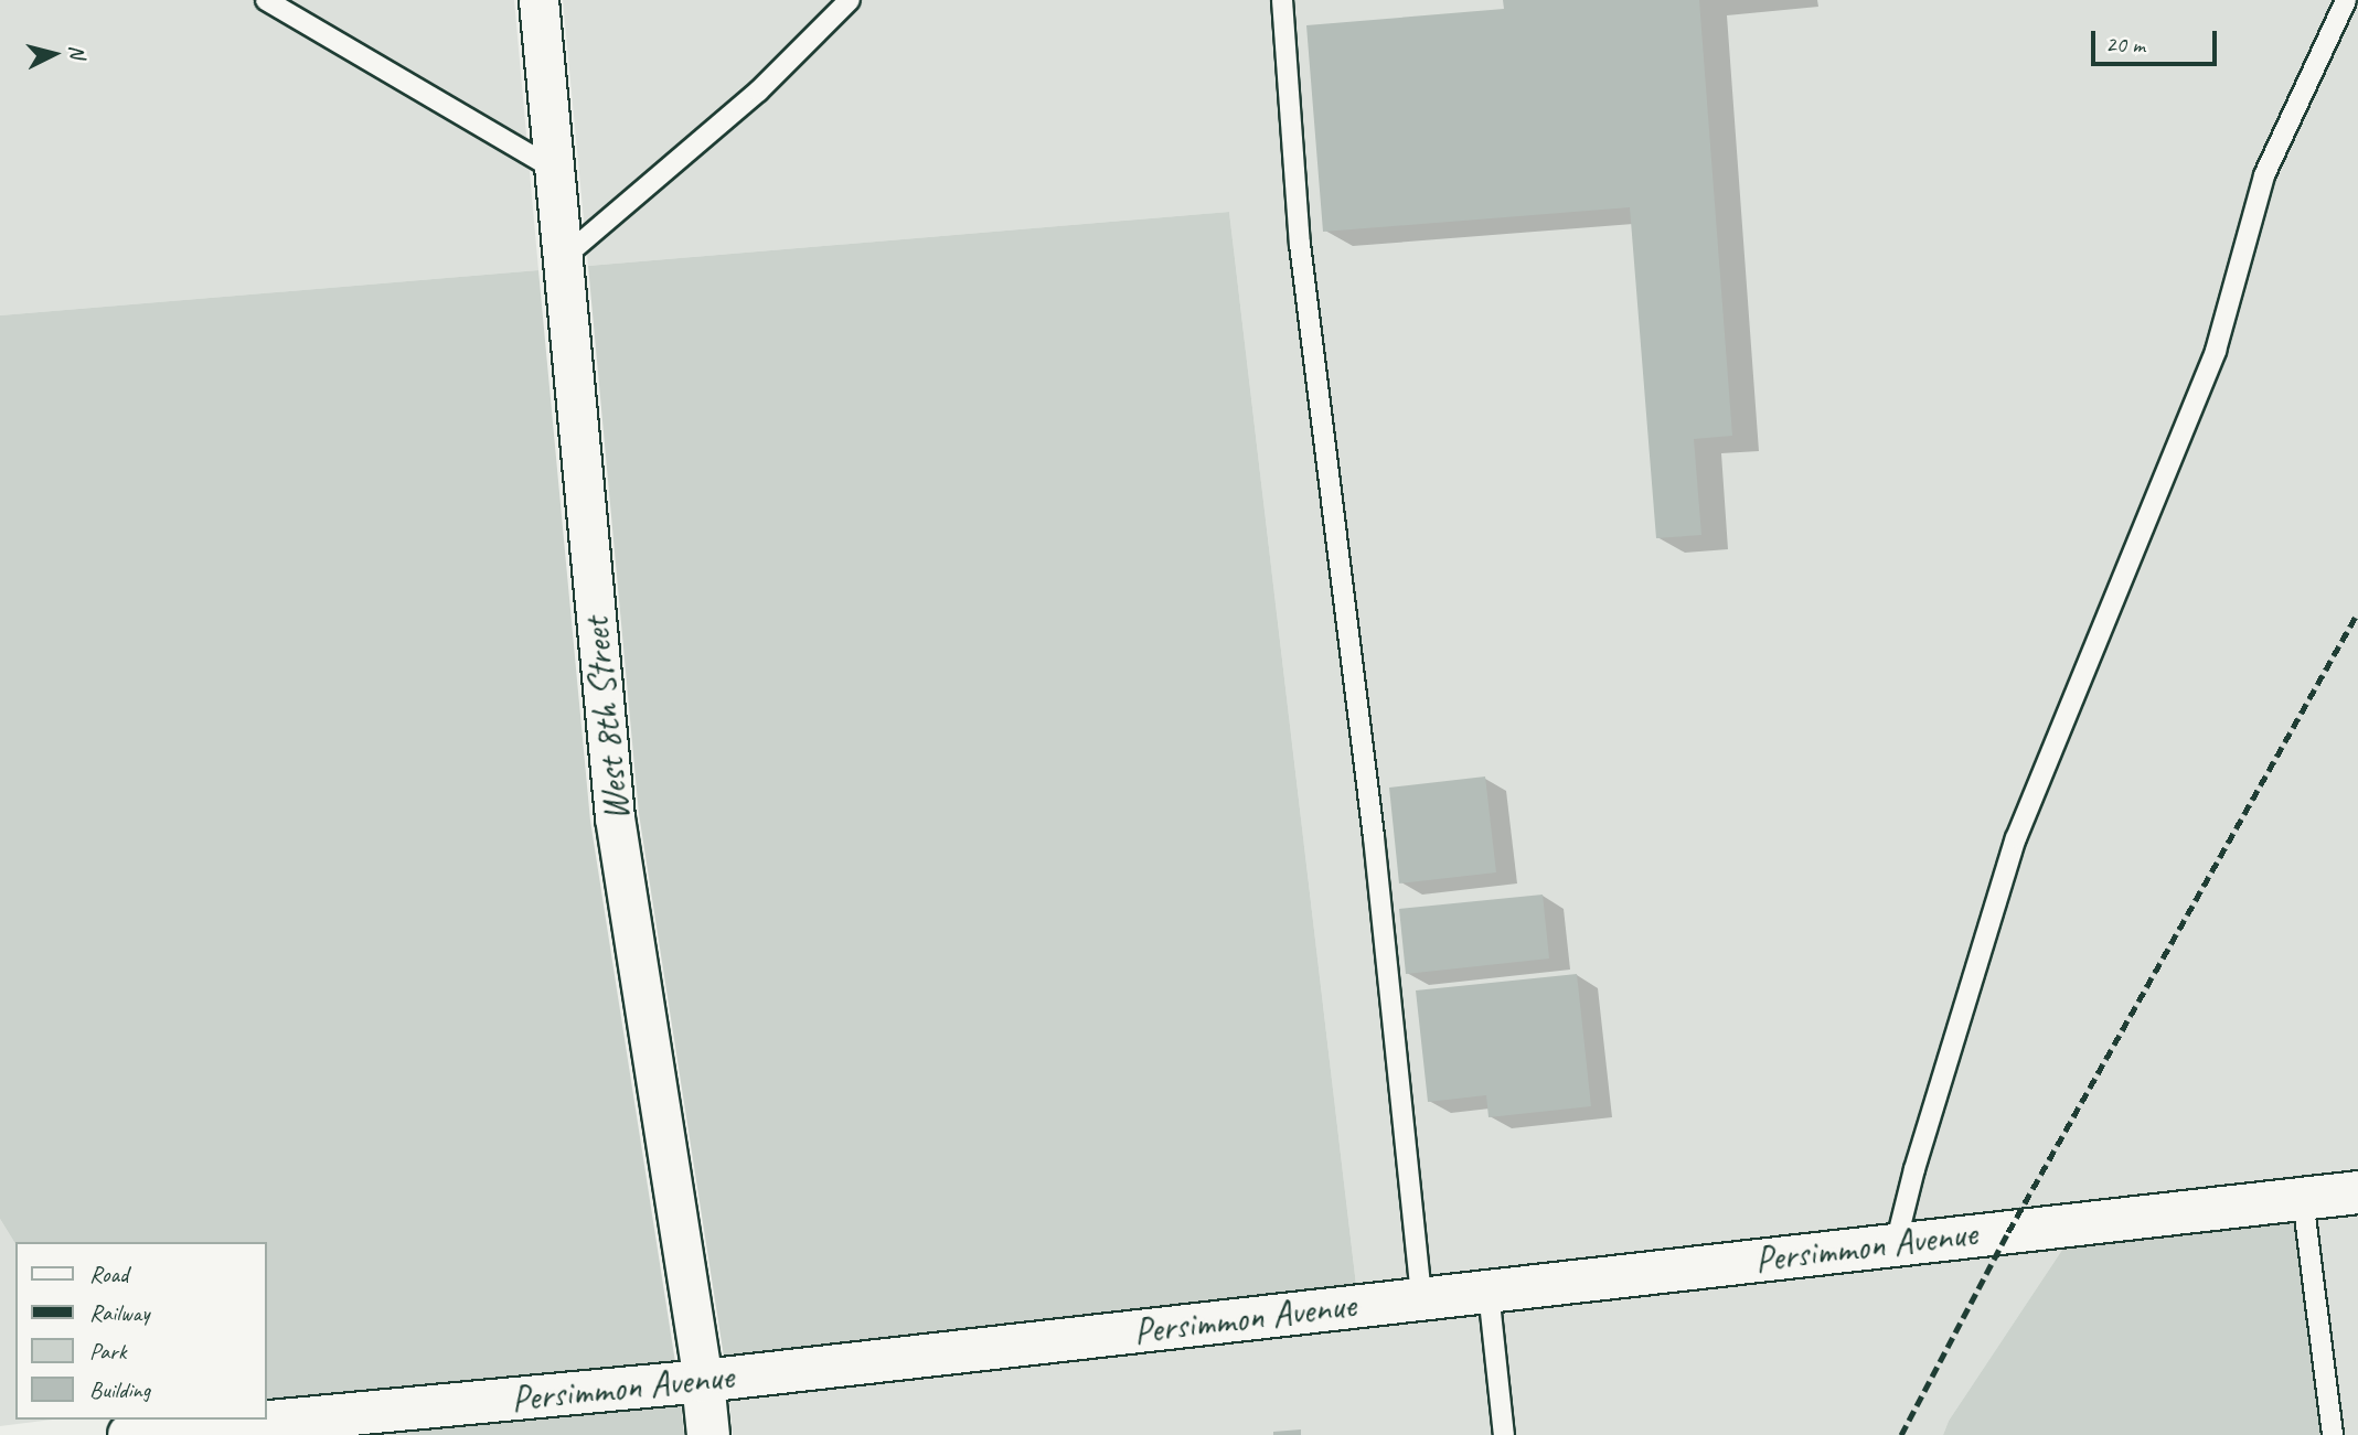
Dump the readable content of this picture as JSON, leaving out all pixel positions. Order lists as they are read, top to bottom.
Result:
{
  "streets": {
    "street": ["West 8th Street", "Persimmon Avenue"]
  },
  "crossings": [
    ["West 8th Street", "Persimmon Avenue"]
  ],
  "legend": [
    "Road",
    "Railway",
    "Park",
    "Building"
  ],
  "scale_bar": "20 m",
  "north": "right"
}
